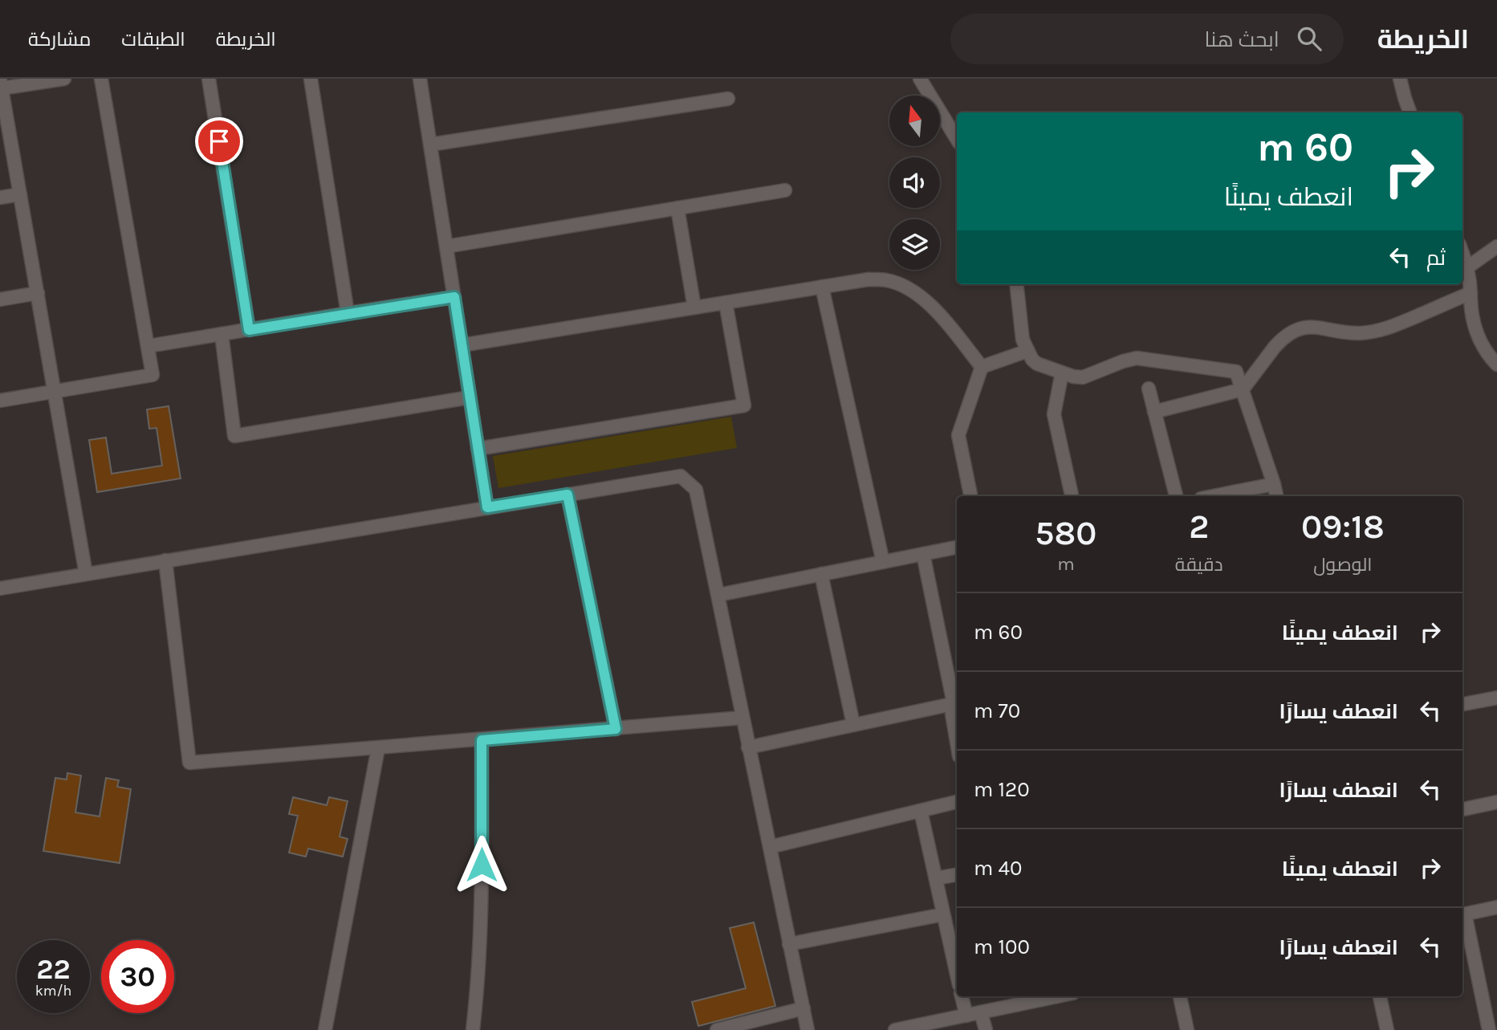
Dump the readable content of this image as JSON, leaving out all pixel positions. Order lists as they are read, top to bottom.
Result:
{
  "north": "top",
  "page": {
    "header": "الخريطة",
    "search": "ابحث هنا",
    "nav": ["الخريطة", "الطبقات", "مشاركة"],
    "turn": ["60 m", "انعطف يمينًا"],
    "then": "ثم",
    "eta": [
      "09:18",
      "الوصول",
      "2",
      "دقيقة",
      "580",
      "m"
    ],
    "list": [
      {
        "name": "انعطف يمينًا",
        "value": "60 m"
      },
      {
        "name": "انعطف يسارًا",
        "value": "70 m"
      },
      {
        "name": "انعطف يسارًا",
        "value": "120 m"
      },
      {
        "name": "انعطف يمينًا",
        "value": "40 m"
      },
      {
        "name": "انعطف يسارًا",
        "value": "100 m"
      }
    ],
    "speed": "22 km/h",
    "limit": "30"
  }
}
